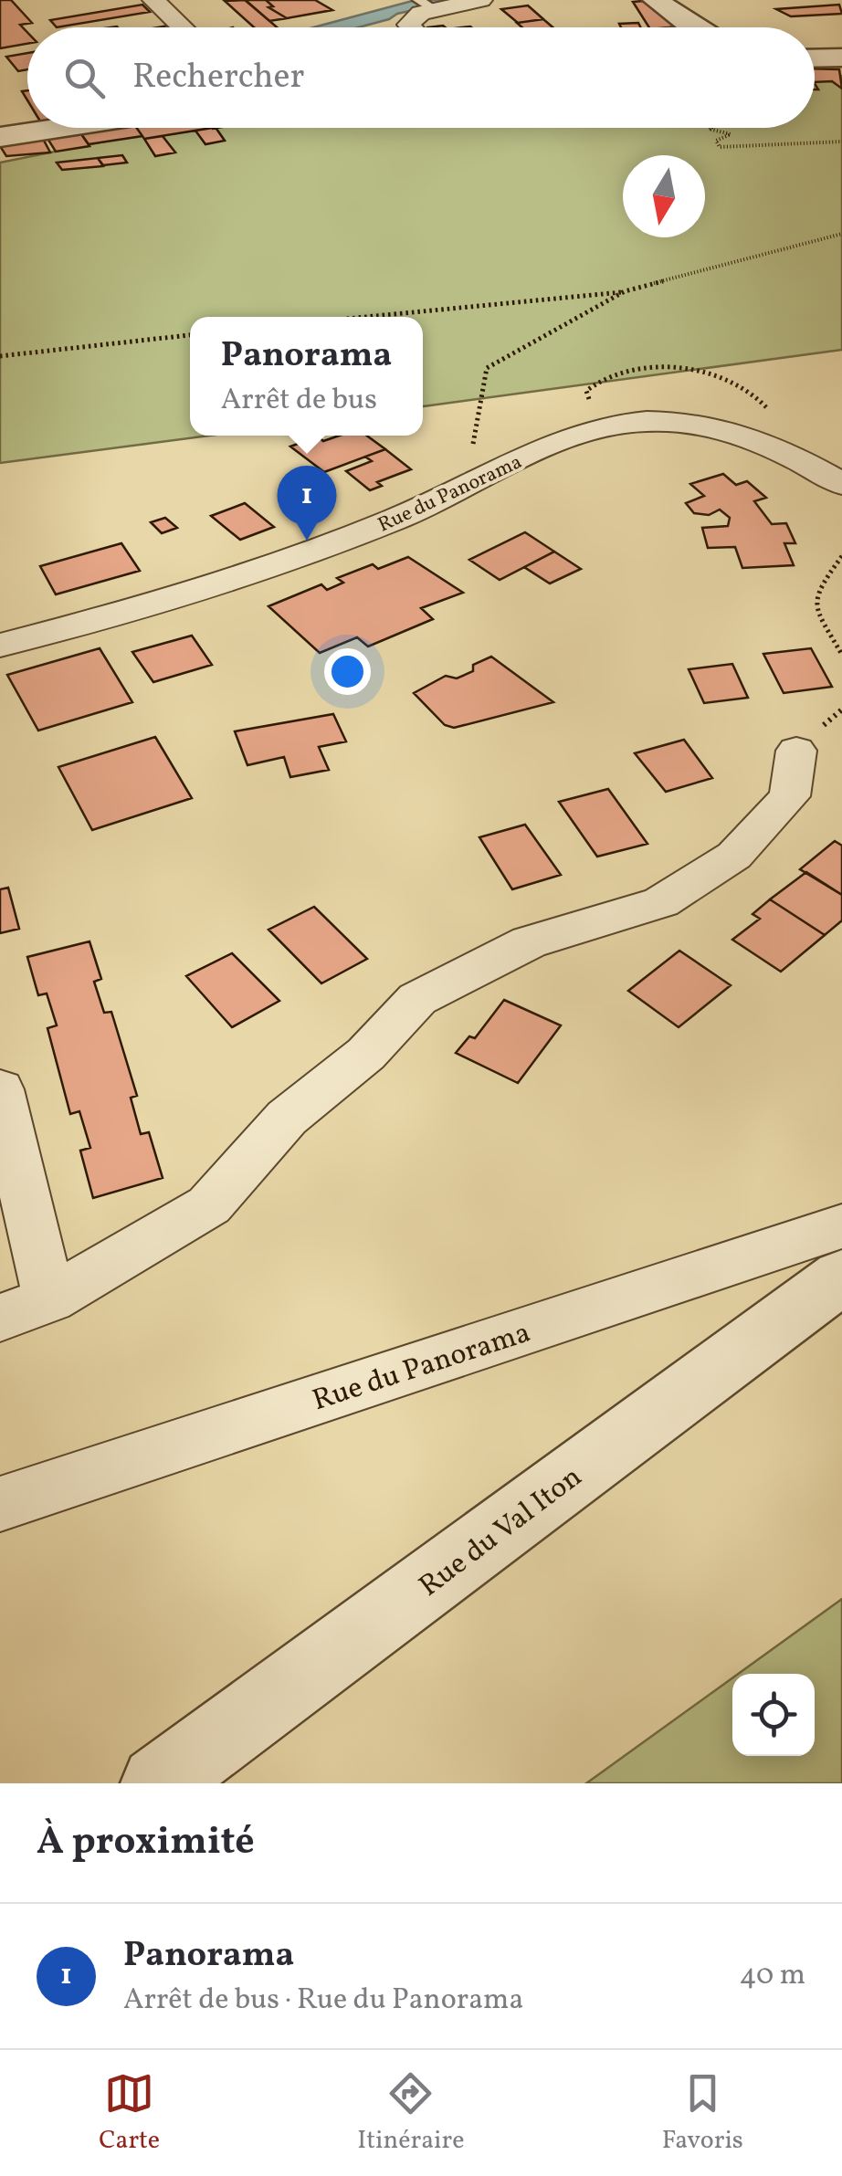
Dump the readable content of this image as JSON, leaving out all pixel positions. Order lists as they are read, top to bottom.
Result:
{
  "streets": {
    "street": ["Rue du Panorama", "Rue du Val Iton"]
  },
  "north": "bottom",
  "page": {
    "search": "Rechercher",
    "popup": ["Panorama", "Arrêt de bus"],
    "pins": "1",
    "heading": "À proximité",
    "list": [
      {
        "mark": "1",
        "name": "Panorama",
        "note": "Arrêt de bus · Rue du Panorama",
        "value": "40 m"
      }
    ],
    "nav": ["Carte", "Itinéraire", "Favoris"]
  }
}
